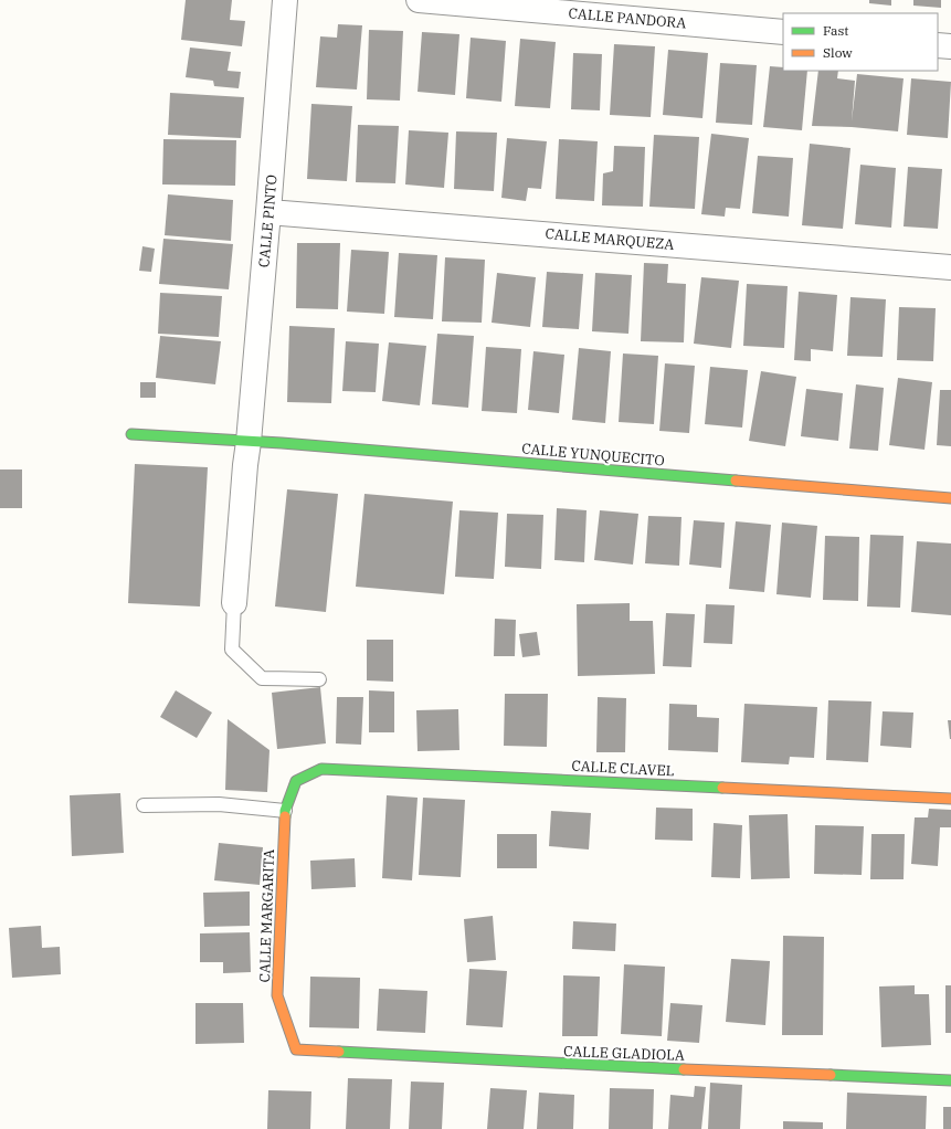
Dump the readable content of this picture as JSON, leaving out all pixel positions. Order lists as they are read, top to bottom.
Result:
{
  "streets": {
    "street": [
      "CALLE PANDORA",
      "CALLE PINTO",
      "CALLE MARQUEZA",
      "CALLE YUNQUECITO",
      "CALLE CLAVEL",
      "CALLE MARGARITA",
      "CALLE GLADIOLA"
    ]
  },
  "crossings": [
    ["CALLE PINTO", "CALLE MARQUEZA"],
    ["CALLE PINTO", "CALLE YUNQUECITO"],
    ["CALLE CLAVEL", "CALLE MARGARITA"],
    ["CALLE MARGARITA", "CALLE GLADIOLA"]
  ],
  "legend": ["Fast", "Slow"]
}
